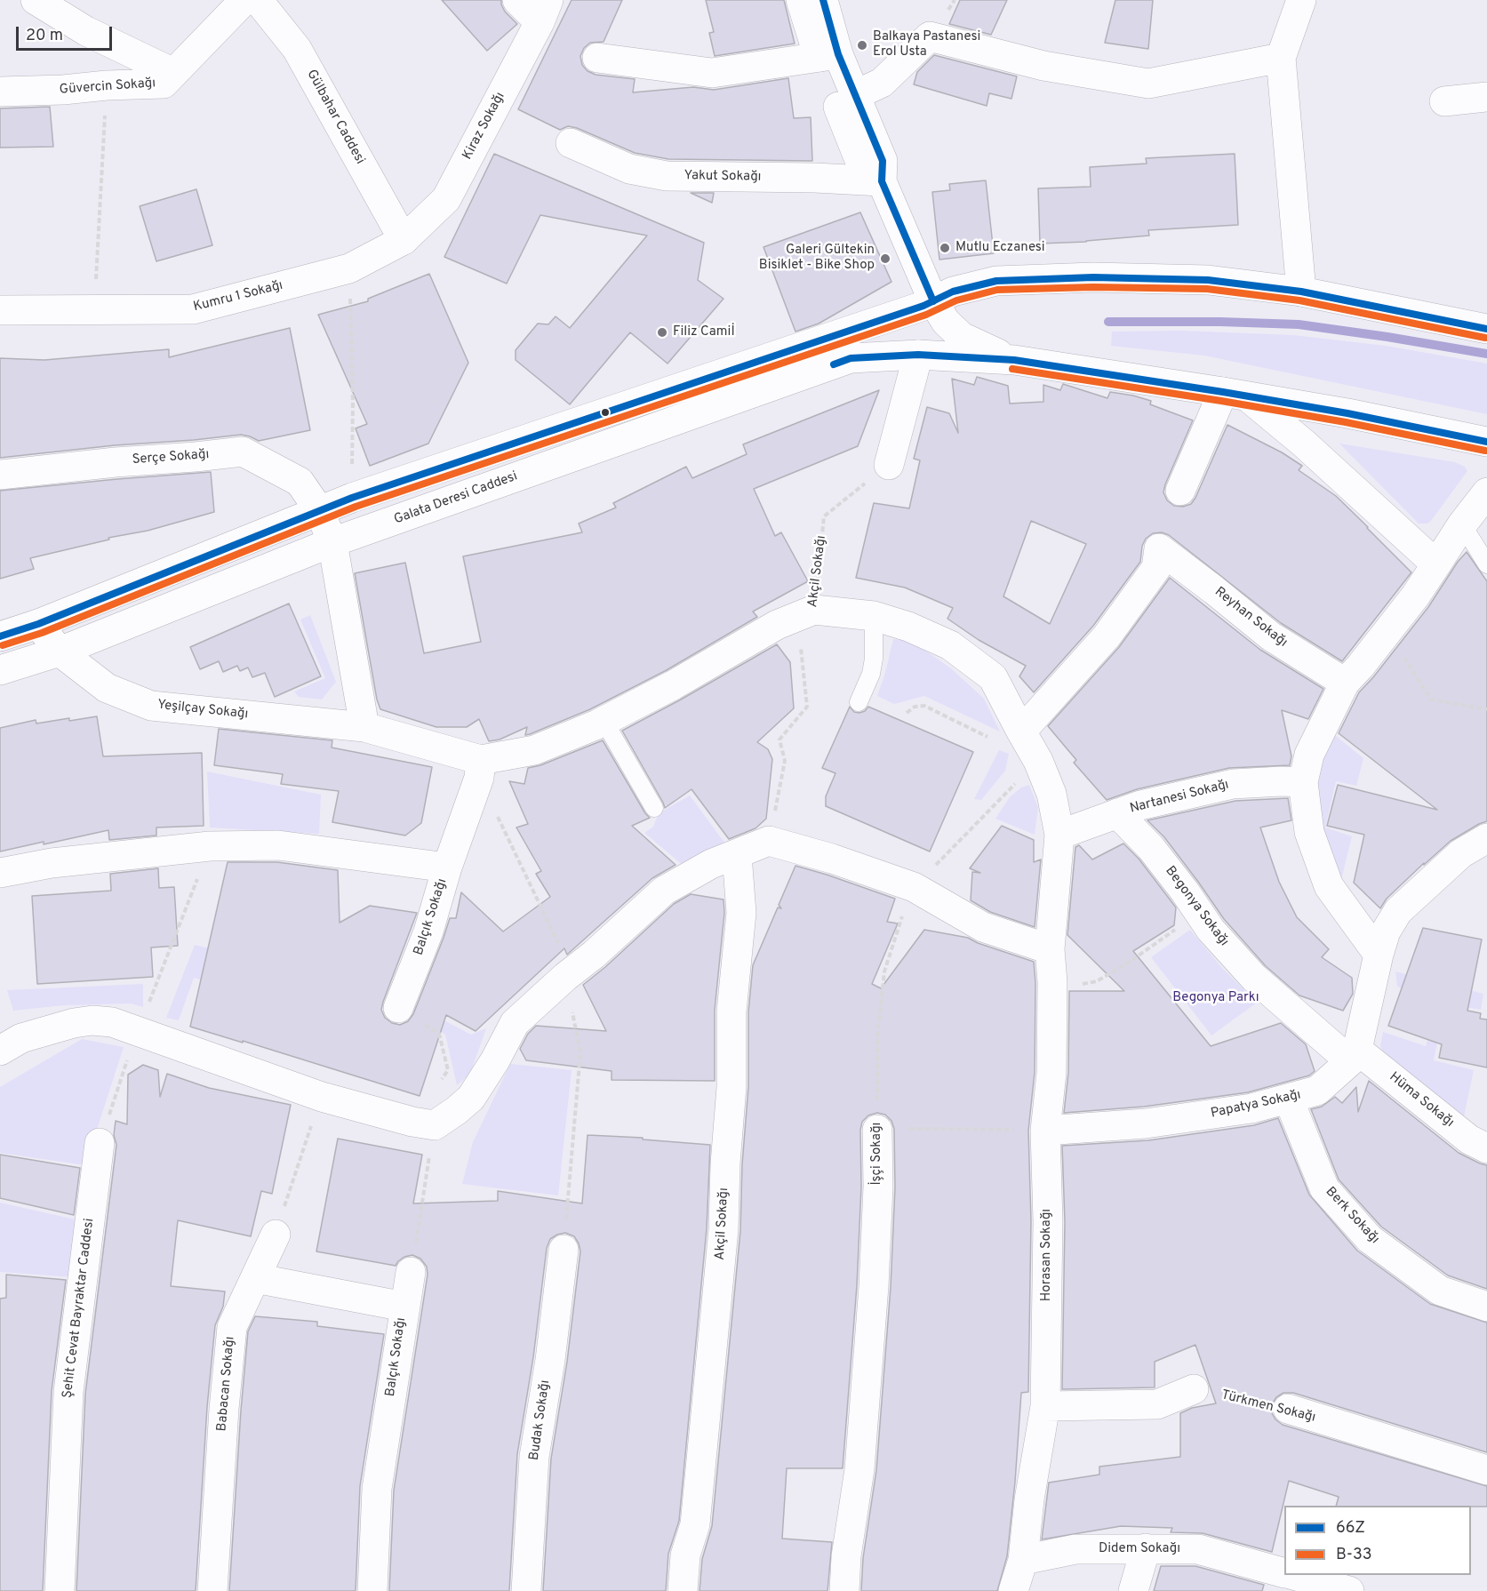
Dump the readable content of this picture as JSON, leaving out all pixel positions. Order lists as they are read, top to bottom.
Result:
{
  "streets": {
    "street": [
      "Güvercin Sokağı",
      "Gülbahar Caddesi",
      "Kiraz Sokağı",
      "Yakut Sokağı",
      "Kumru 1 Sokağı",
      "Serçe Sokağı",
      "Galata Deresi Caddesi",
      "Akçil Sokağı",
      "Reyhan Sokağı",
      "Yeşilçay Sokağı",
      "Nartanesi Sokağı",
      "Begonya Sokağı",
      "Balçık Sokağı",
      "Hüma Sokağı",
      "Papatya Sokağı",
      "İşçi Sokağı",
      "Berk Sokağı",
      "Horasan Sokağı",
      "Şehit Cevat Bayraktar Caddesi",
      "Babacan Sokağı",
      "Türkmen Sokağı",
      "Budak Sokağı",
      "Didem Sokağı"
    ]
  },
  "crossings": [
    ["Gülbahar Caddesi", "Kiraz Sokağı"],
    ["Gülbahar Caddesi", "Kumru 1 Sokağı"],
    ["Kiraz Sokağı", "Kumru 1 Sokağı"],
    ["Galata Deresi Caddesi", "Yeşilçay Sokağı"],
    ["Akçil Sokağı", "Horasan Sokağı"],
    ["Reyhan Sokağı", "Horasan Sokağı"],
    ["Yeşilçay Sokağı", "Balçık Sokağı"],
    ["Nartanesi Sokağı", "Begonya Sokağı"],
    ["Nartanesi Sokağı", "Horasan Sokağı"],
    ["Begonya Sokağı", "Hüma Sokağı"],
    ["Begonya Sokağı", "Papatya Sokağı"],
    ["Hüma Sokağı", "Papatya Sokağı"],
    ["Papatya Sokağı", "Berk Sokağı"],
    ["Papatya Sokağı", "Horasan Sokağı"],
    ["Horasan Sokağı", "Didem Sokağı"]
  ],
  "parks": ["Begonya Parkı"],
  "places": [
    "Balkaya Pastanesi Erol Usta",
    "Mutlu Eczanesi",
    "Galeri Gültekin Bisiklet - Bike Shop",
    "Filiz Camiİ"
  ],
  "lines": ["transit line 66Z", "transit line B-33"],
  "legend": ["66Z", "B-33"],
  "scale_bar": "20 m"
}
